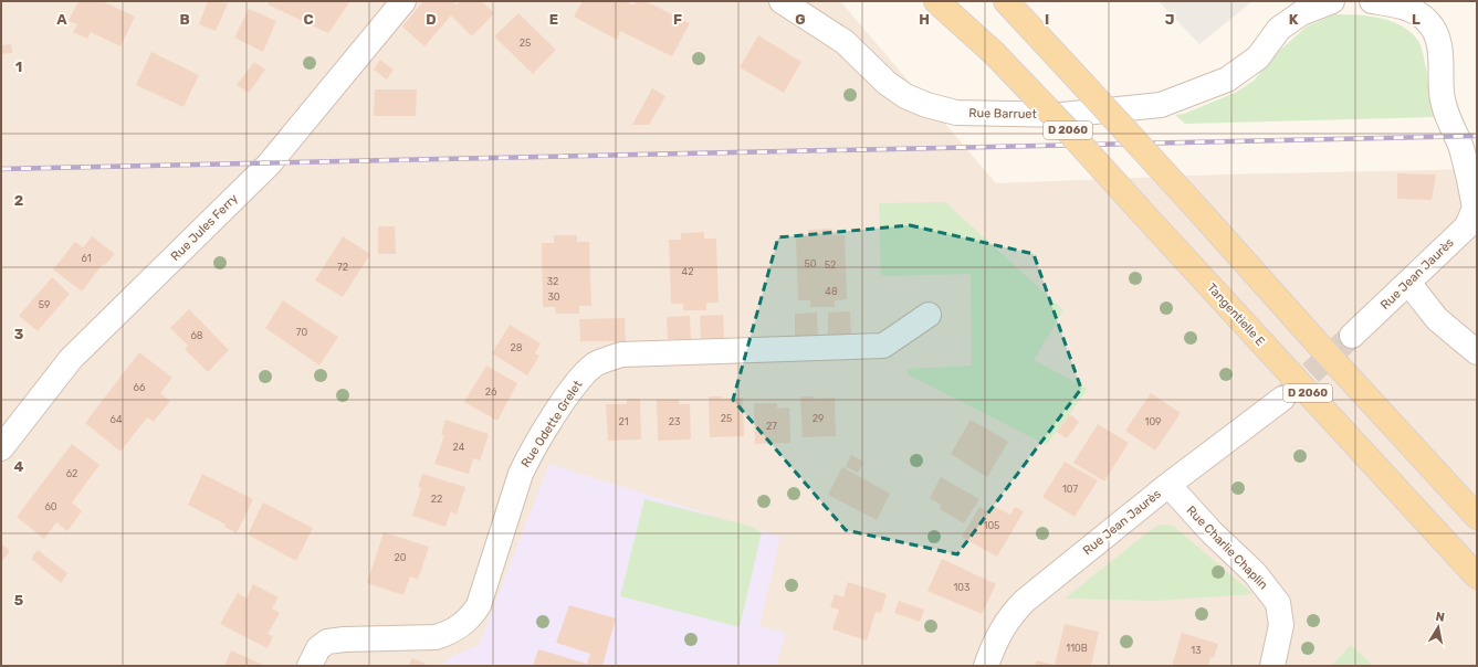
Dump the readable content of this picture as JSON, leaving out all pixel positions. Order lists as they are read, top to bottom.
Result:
{
  "streets": {
    "main road": ["D 2060", "Tangentielle E"],
    "street": [
      "Rue Barruet",
      "Rue Jules Ferry",
      "Rue Jean Jaurès",
      "Rue Odette Grelet",
      "Rue Charlie Chaplin"
    ]
  },
  "crossings": [
    ["D 2060", "Tangentielle E"],
    ["Rue Jean Jaurès", "Rue Charlie Chaplin"]
  ],
  "house_numbers": [
    "25",
    "61",
    "50",
    "52",
    "72",
    "42",
    "32",
    "48",
    "30",
    "59",
    "70",
    "68",
    "28",
    "66",
    "26",
    "25",
    "29",
    "64",
    "21",
    "23",
    "109",
    "27",
    "24",
    "62",
    "107",
    "22",
    "60",
    "105",
    "20",
    "103",
    "110B",
    "13"
  ],
  "north": "top",
  "grid": {
    "columns": [
      "A",
      "B",
      "C",
      "D",
      "E",
      "F",
      "G",
      "H",
      "I",
      "J",
      "K",
      "L"
    ],
    "rows": [
      "1",
      "2",
      "3",
      "4",
      "5"
    ]
  }
}
